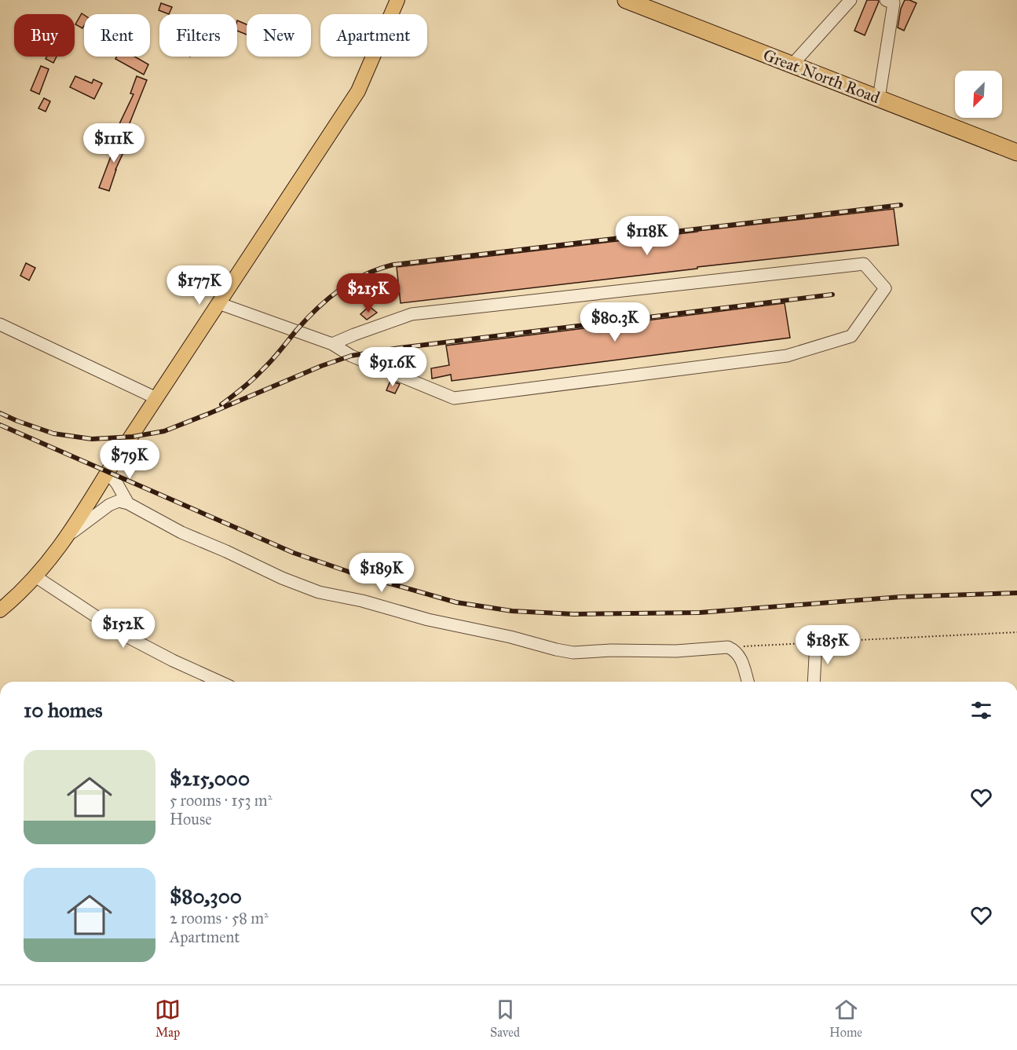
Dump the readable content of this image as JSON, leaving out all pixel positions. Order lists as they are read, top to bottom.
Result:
{
  "streets": {
    "highway": ["Great North Road"]
  },
  "north": "bottom left",
  "page": {
    "chip": [
      "Buy",
      "Rent",
      "Filters",
      "New",
      "Apartment"
    ],
    "price": [
      "$111K",
      "$118K",
      "$177K",
      "$215K",
      "$80.3K",
      "$91.6K",
      "$79K",
      "$189K",
      "$152K",
      "$185K"
    ],
    "heading": "10 homes",
    "list": [
      {
        "name": "$215,000",
        "note": "5 rooms · 153 m² · House"
      },
      {
        "name": "$80,300",
        "note": "2 rooms · 58 m² · Apartment"
      }
    ],
    "tabs": ["Map", "Saved", "Home"]
  }
}
